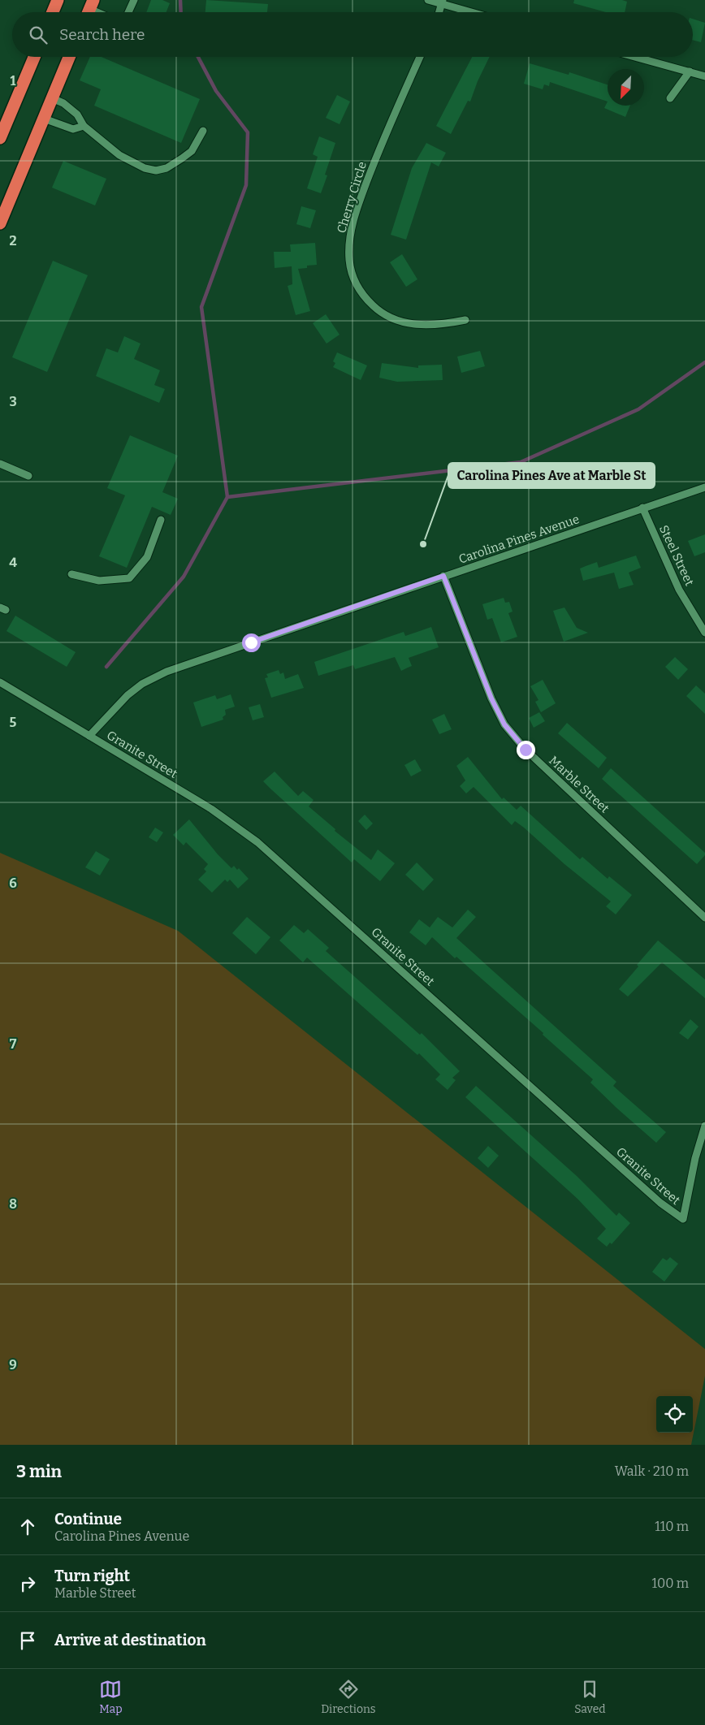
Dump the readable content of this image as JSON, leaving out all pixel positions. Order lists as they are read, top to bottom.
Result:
{
  "streets": {
    "street": [
      "Cherry Circle",
      "Carolina Pines Avenue",
      "Steel Street",
      "Granite Street",
      "Marble Street"
    ]
  },
  "crossings": [
    ["Carolina Pines Avenue", "Steel Street"],
    ["Carolina Pines Avenue", "Granite Street"],
    ["Carolina Pines Avenue", "Marble Street"]
  ],
  "places": ["Carolina Pines Ave at Marble St"],
  "north": "bottom left",
  "page": {
    "search": "Search here",
    "heading": ["3 min", "Walk · 210 m"],
    "list": [
      ["Continue", "Carolina Pines Avenue", "110 m"],
      ["Turn right", "Marble Street", "100 m"],
      "Arrive at destination"
    ],
    "nav": ["Map", "Directions", "Saved"]
  },
  "grid": {
    "rows": [
      "1",
      "2",
      "3",
      "4",
      "5",
      "6",
      "7",
      "8",
      "9"
    ]
  }
}
